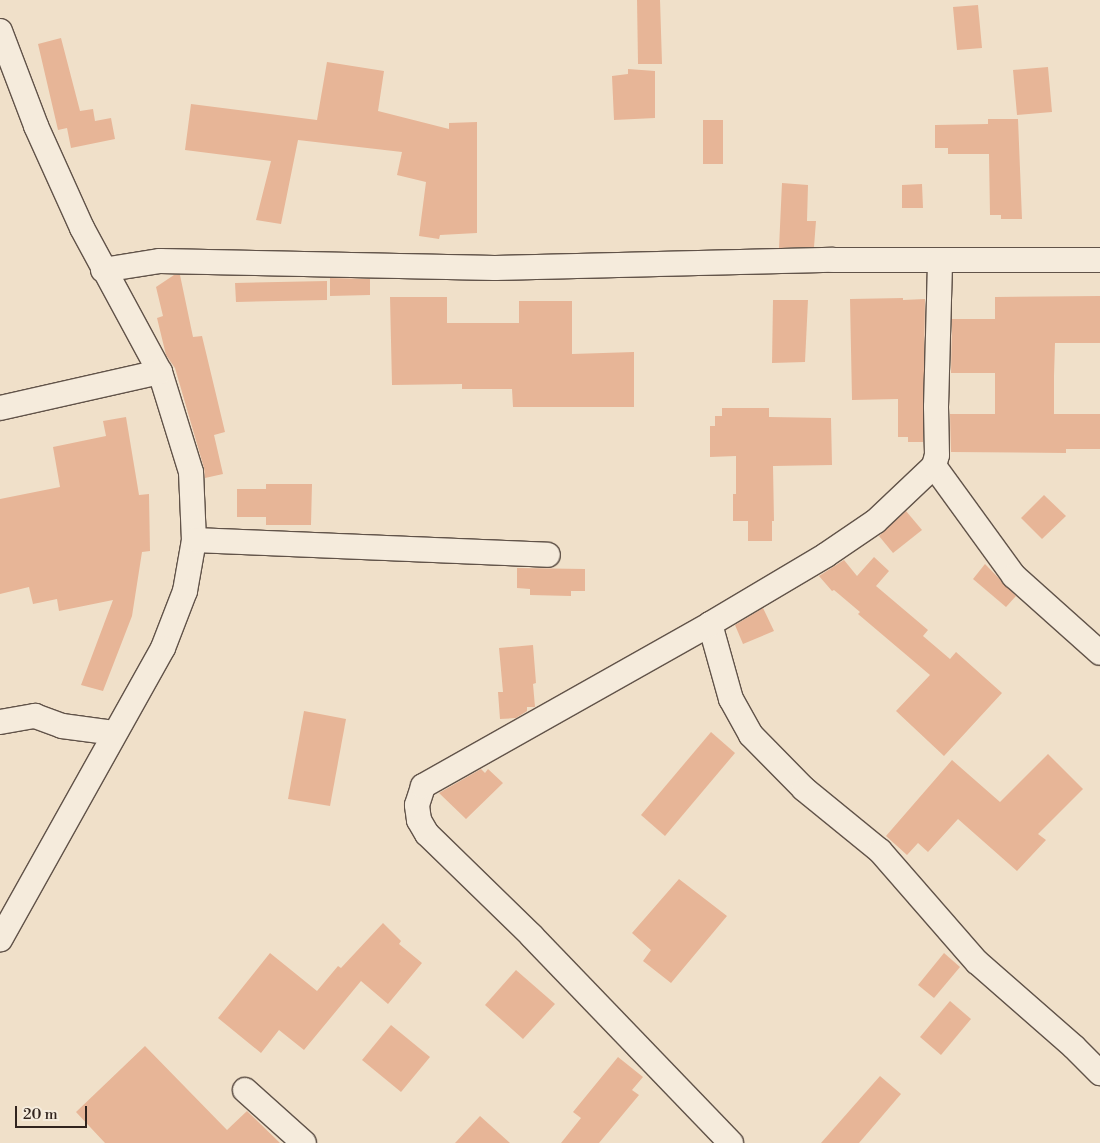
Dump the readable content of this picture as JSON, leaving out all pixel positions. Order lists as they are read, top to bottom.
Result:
{
  "scale_bar": "20 m"
}
